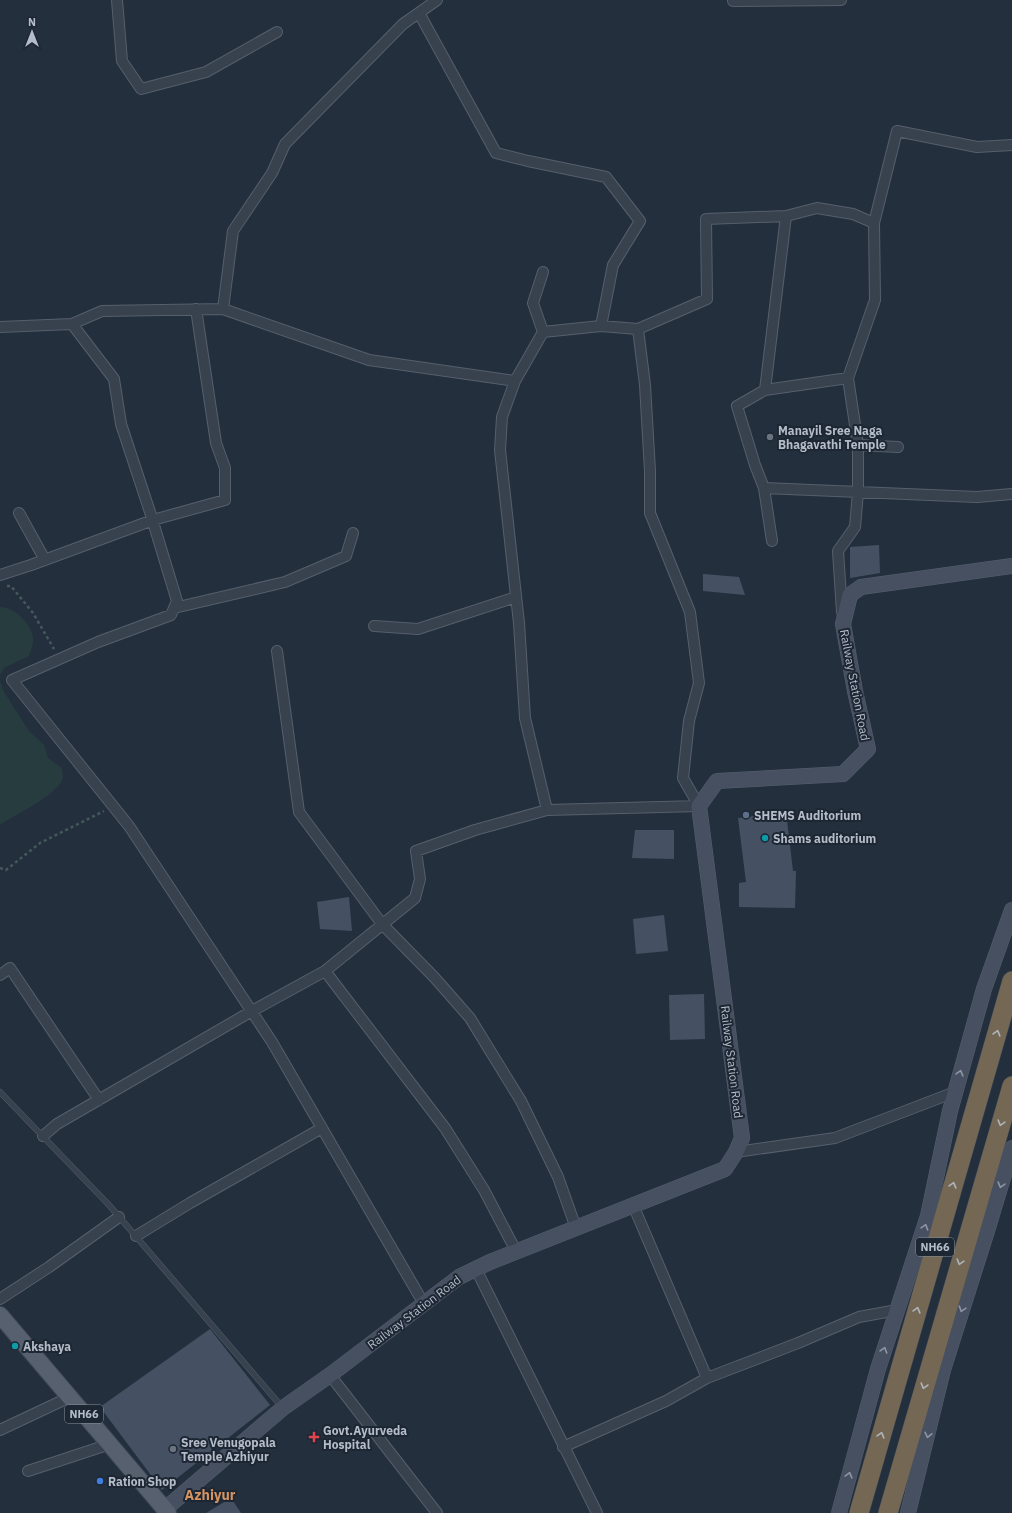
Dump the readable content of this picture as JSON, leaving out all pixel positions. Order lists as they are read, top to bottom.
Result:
{
  "streets": {
    "highway": ["NH66"],
    "street": ["Railway Station Road"]
  },
  "crossings": [
    ["Railway Station Road", "NH66"]
  ],
  "districts": ["Azhiyur"],
  "places": {
    "other": [
      "Manayil Sree Naga Bhagavathi Temple",
      "SHEMS Auditorium",
      "Shams auditorium",
      "Akshaya",
      "Sree Venugopala Temple Azhiyur",
      "Ration Shop"
    ],
    "health": ["Govt.Ayurveda Hospital"]
  },
  "north": "top"
}
